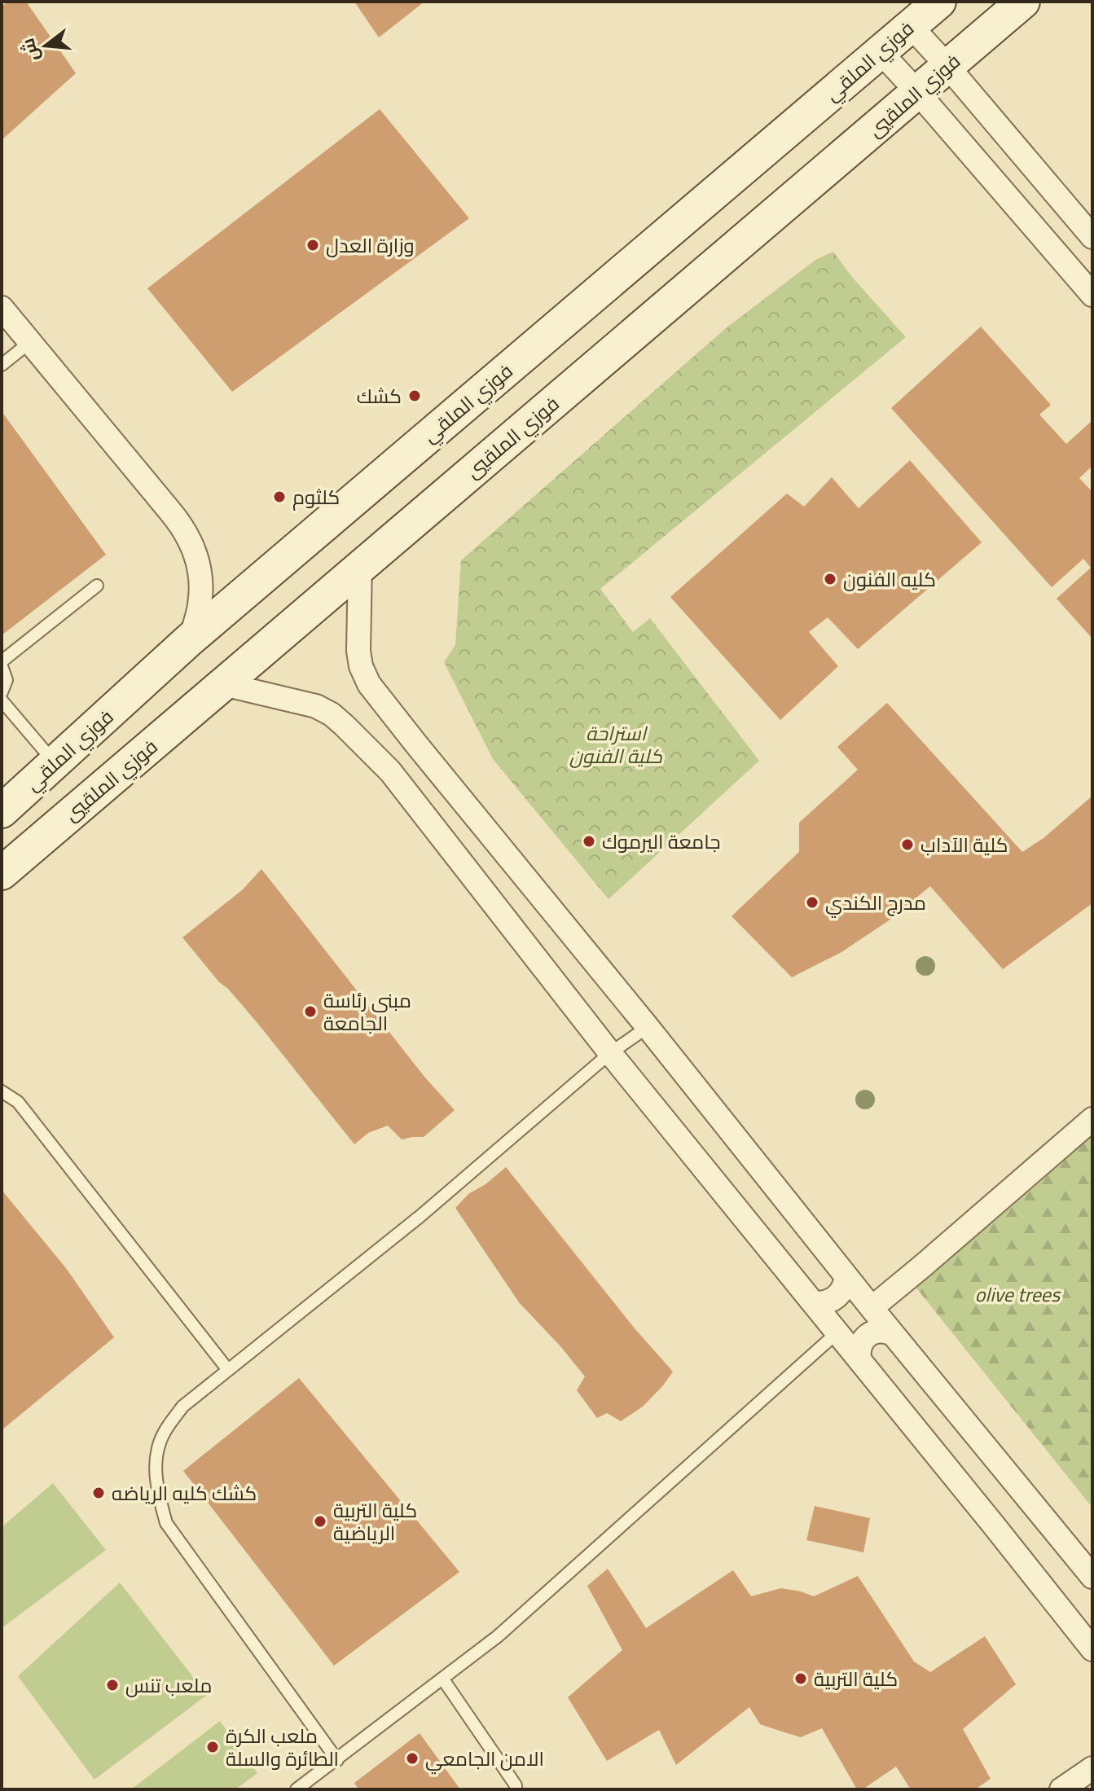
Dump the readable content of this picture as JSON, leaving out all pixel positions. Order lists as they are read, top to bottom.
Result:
{
  "streets": {
    "street": ["فوزي الملقي", "فوزي الملقيي"]
  },
  "parks": ["استراحة كلية الفنون", "olive trees"],
  "places": [
    "وزارة العدل",
    "كشك",
    "كلثوم",
    "كليه الفنون",
    "جامعة اليرموك",
    "كلية الآداب",
    "مدرج الكندي",
    "مبنى رئاسة الجامعة",
    "كشك كليه الرياضه",
    "كلية التربية الرياضية",
    "كلية التربية",
    "ملعب تنس",
    "ملعب الكرة الطائرة والسلة",
    "الامن الجامعي"
  ],
  "north": "left"
}
